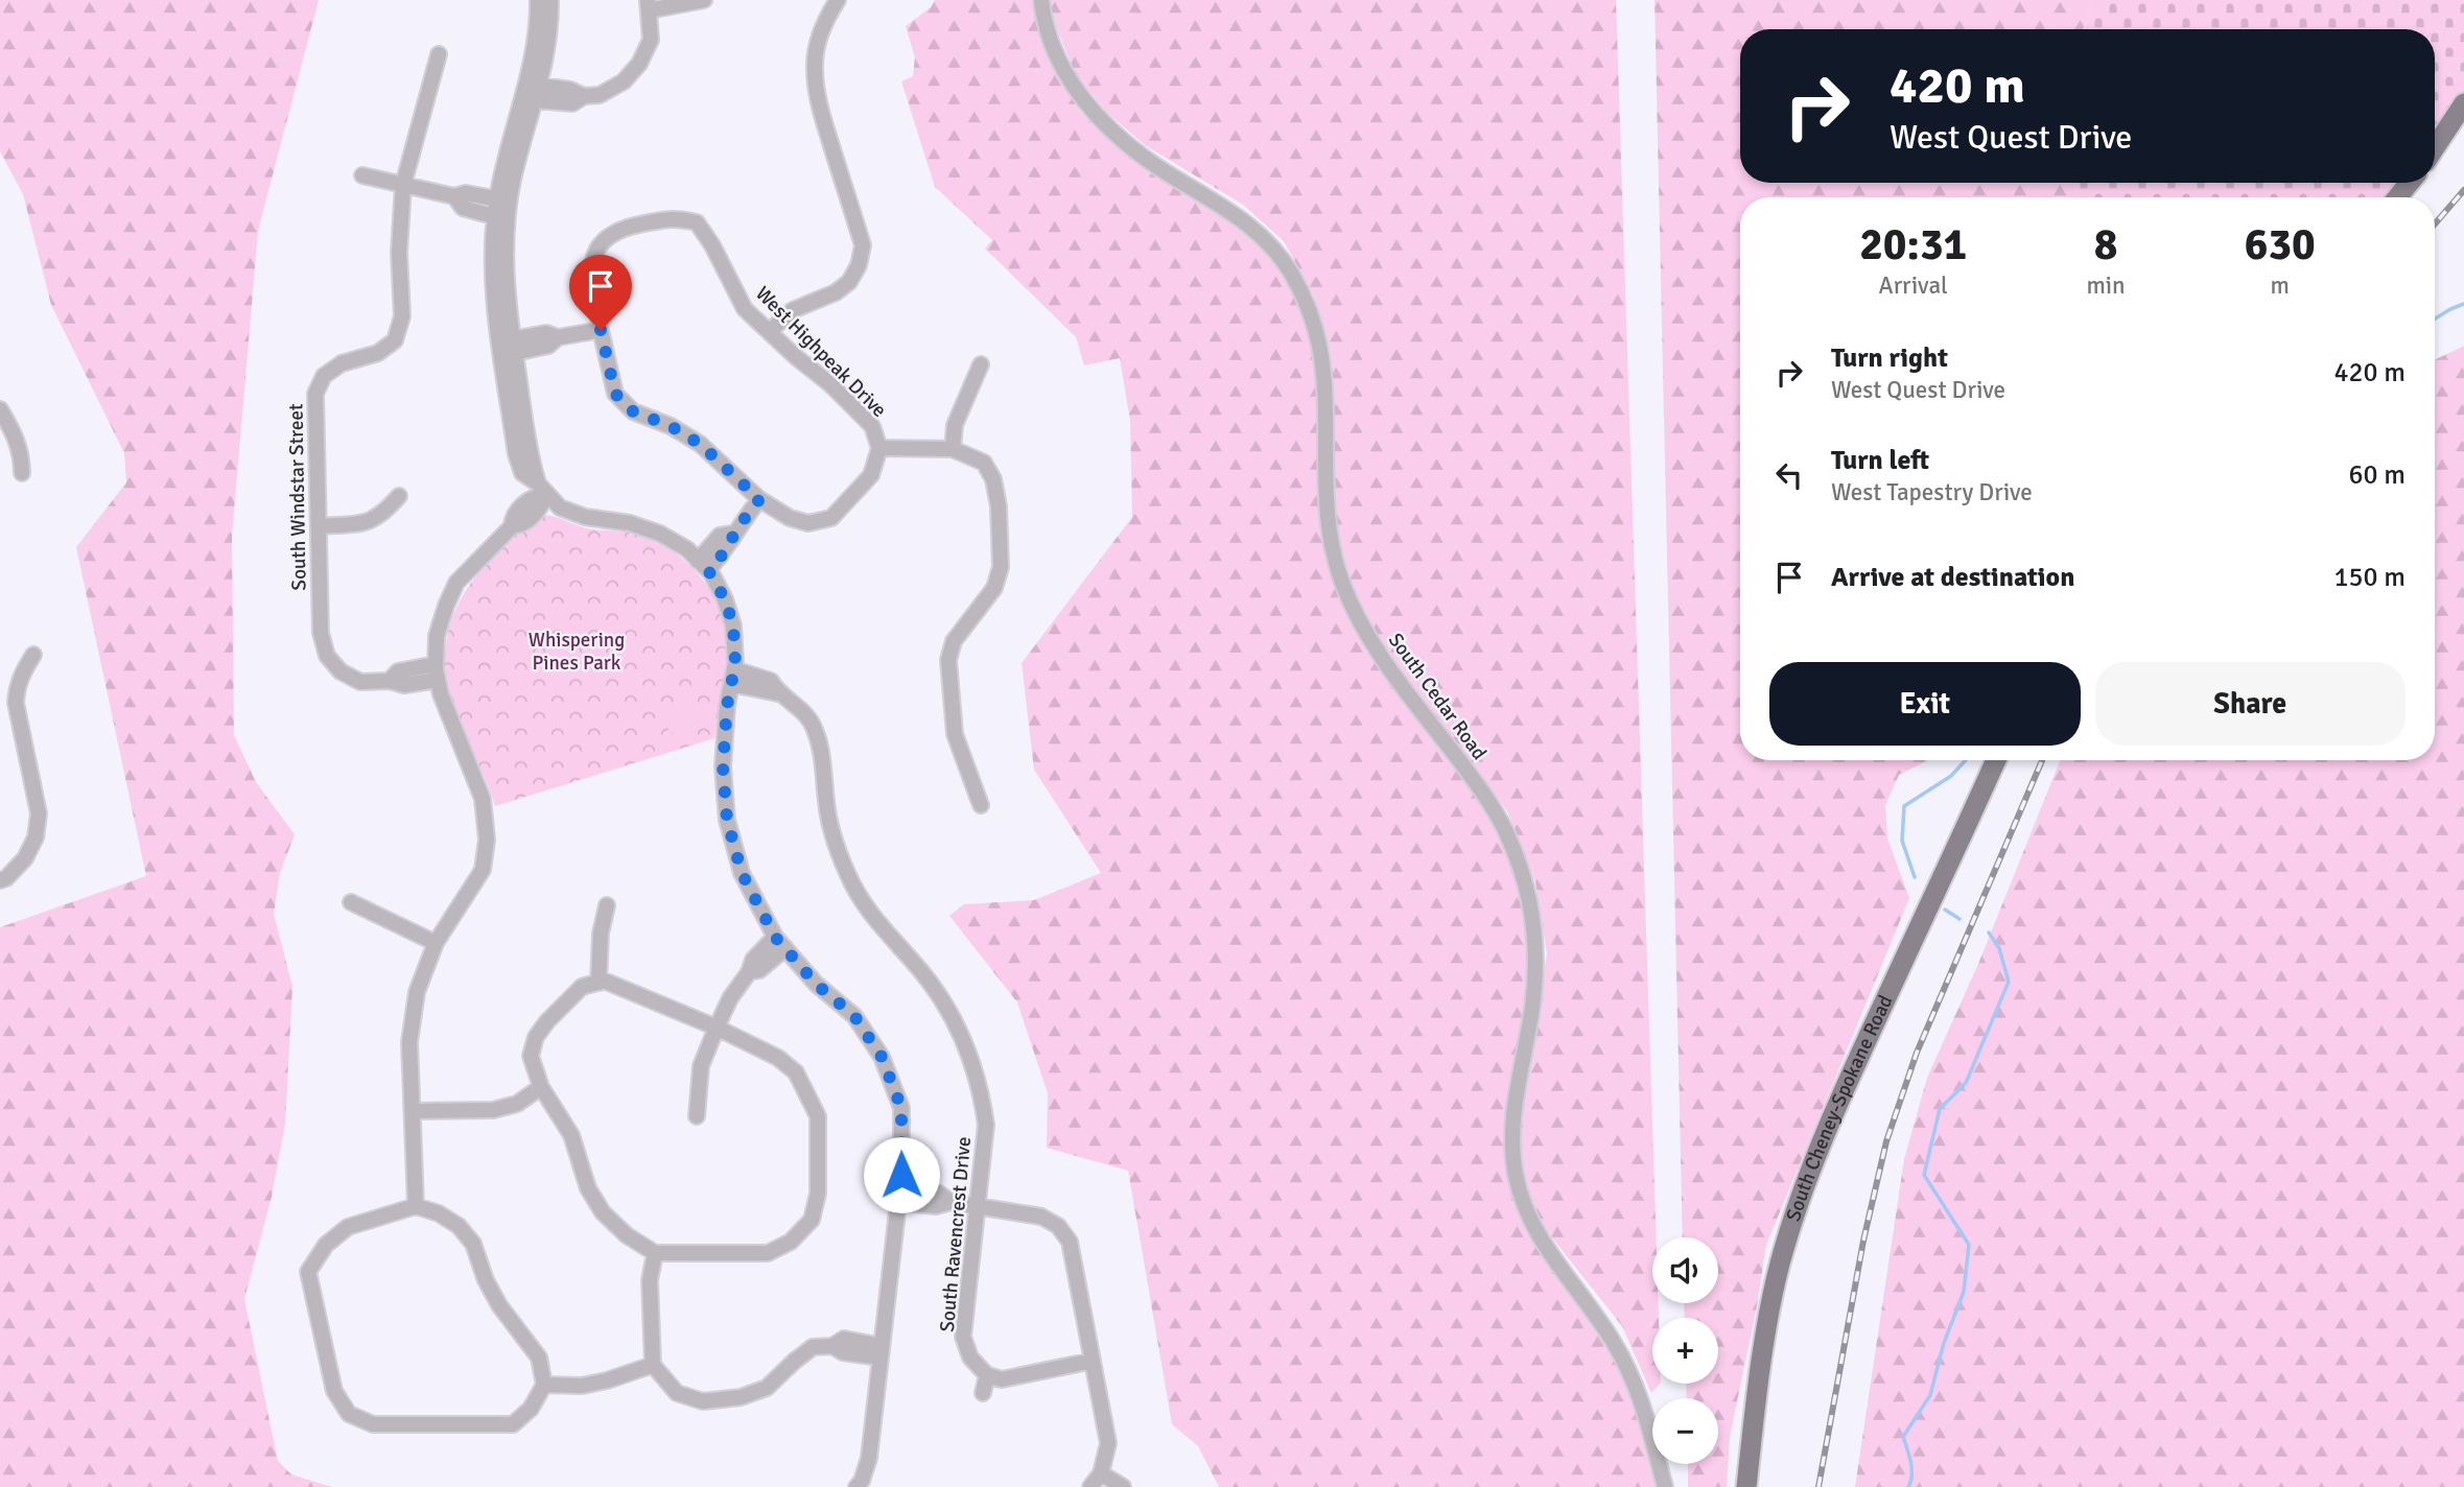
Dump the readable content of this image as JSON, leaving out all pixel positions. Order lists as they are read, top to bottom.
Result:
{
  "streets": {
    "main road": ["South Cheney-Spokane Road"],
    "street": [
      "West Highpeak Drive",
      "South Windstar Street",
      "South Cedar Road",
      "South Ravencrest Drive"
    ]
  },
  "parks": ["Whispering Pines Park"],
  "page": {
    "turn": ["420 m", "West Quest Drive"],
    "eta": [
      "20:31",
      "Arrival",
      "8",
      "min",
      "630",
      "m"
    ],
    "list": [
      {
        "name": "Turn right",
        "note": "West Quest Drive",
        "value": "420 m"
      },
      {
        "name": "Turn left",
        "note": "West Tapestry Drive",
        "value": "60 m"
      },
      {
        "name": "Arrive at destination",
        "value": "150 m"
      }
    ],
    "buttons": ["Exit", "Share"],
    "map_buttons": ["+", "−"]
  }
}
